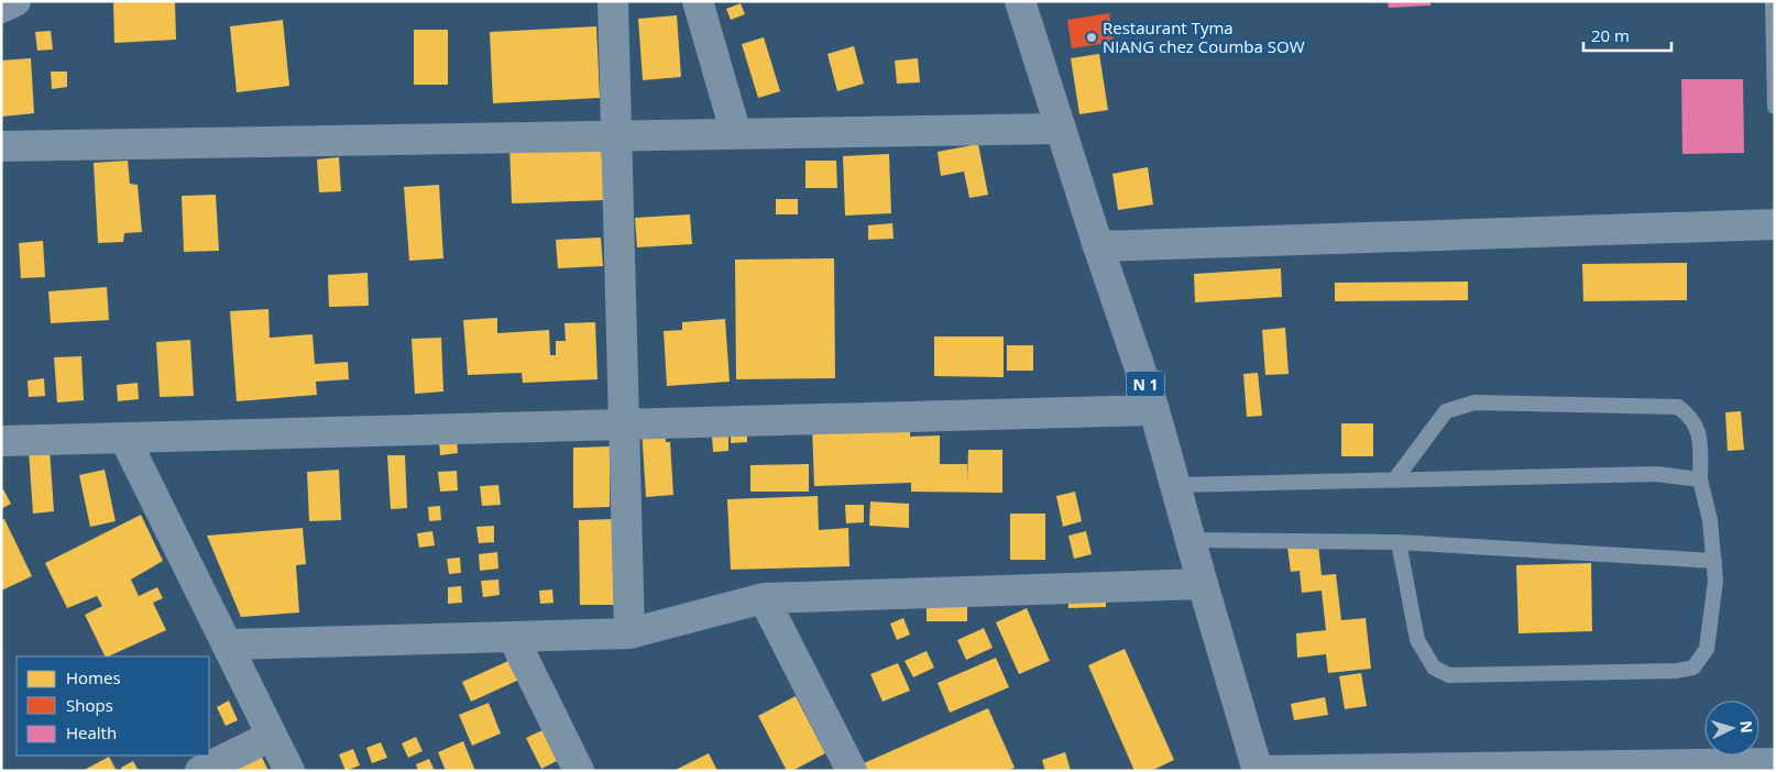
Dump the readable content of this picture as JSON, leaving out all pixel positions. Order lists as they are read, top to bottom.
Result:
{
  "streets": {
    "highway": ["N 1"]
  },
  "places": ["Restaurant Tyma NIANG chez Coumba SOW"],
  "legend": ["Homes", "Shops", "Health"],
  "scale_bar": "20 m",
  "north": "right"
}
